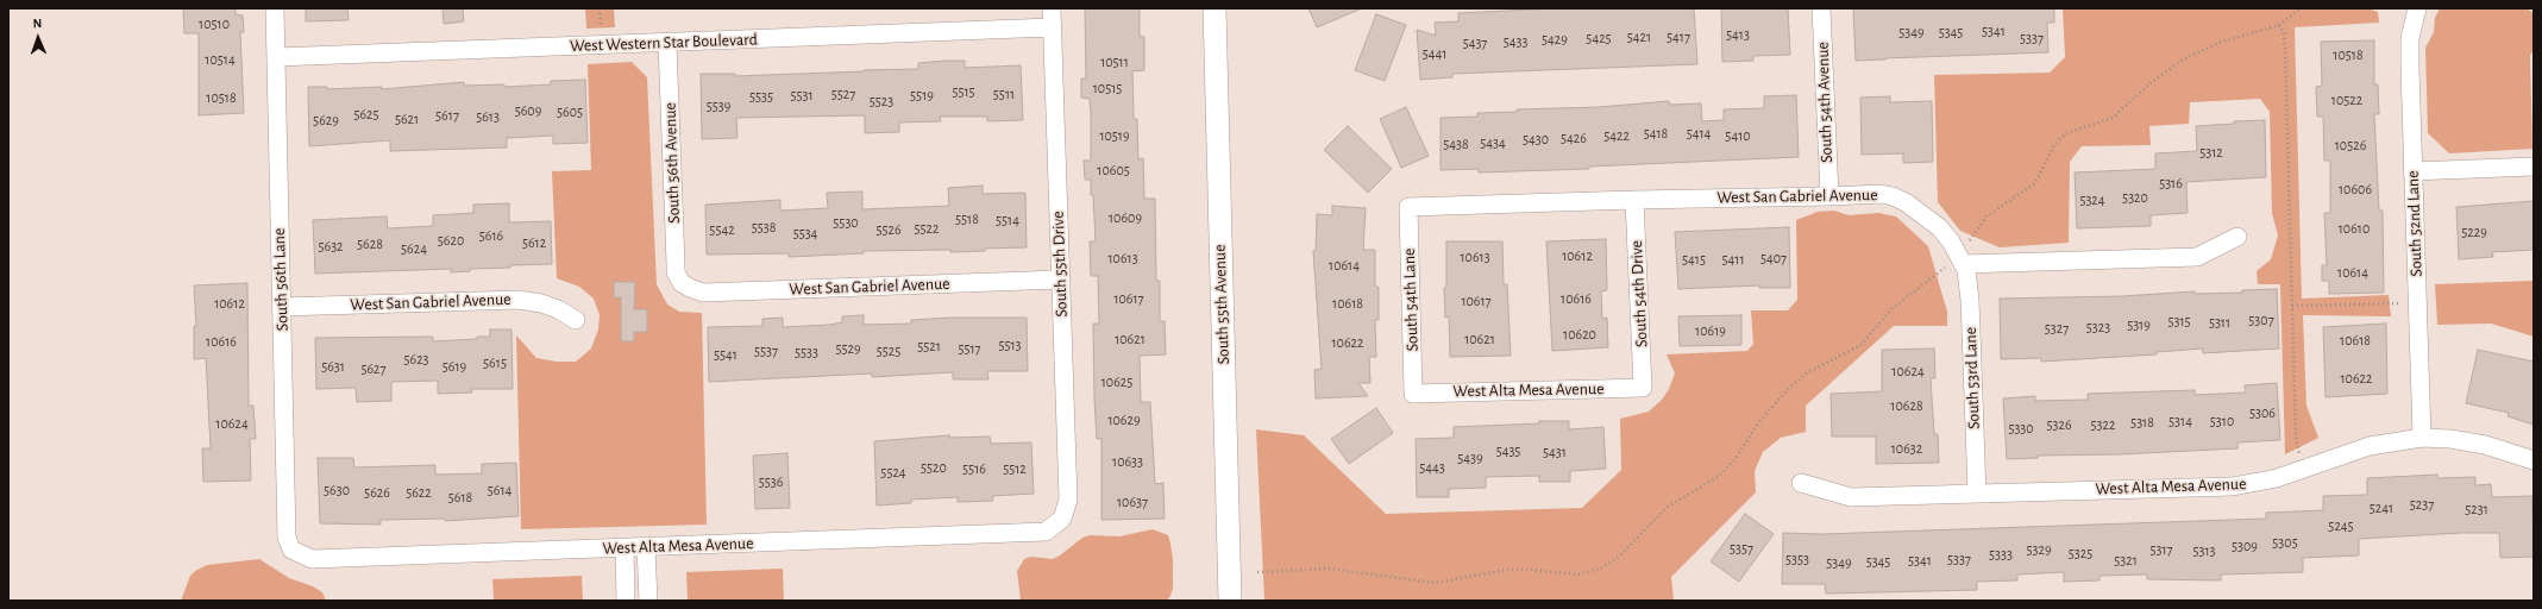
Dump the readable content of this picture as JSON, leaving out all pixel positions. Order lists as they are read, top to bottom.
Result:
{
  "streets": {
    "street": [
      "West Western Star Boulevard",
      "South 54th Avenue",
      "South 56th Avenue",
      "West San Gabriel Avenue",
      "South 52nd Lane",
      "South 55th Drive",
      "South 56th Lane",
      "South 54th Drive",
      "South 54th Lane",
      "South 55th Avenue",
      "South 53rd Lane",
      "West Alta Mesa Avenue"
    ]
  },
  "crossings": [
    ["West Western Star Boulevard", "South 56th Avenue"],
    ["West Western Star Boulevard", "South 55th Drive"],
    ["West Western Star Boulevard", "South 56th Lane"],
    ["South 54th Avenue", "West San Gabriel Avenue"],
    ["South 56th Avenue", "West San Gabriel Avenue"],
    ["West San Gabriel Avenue", "South 55th Drive"],
    ["West San Gabriel Avenue", "South 56th Lane"],
    ["West San Gabriel Avenue", "South 54th Drive"],
    ["West San Gabriel Avenue", "South 54th Lane"],
    ["West San Gabriel Avenue", "South 53rd Lane"],
    ["South 52nd Lane", "West Alta Mesa Avenue"],
    ["South 55th Drive", "West Alta Mesa Avenue"],
    ["South 56th Lane", "West Alta Mesa Avenue"],
    ["South 54th Drive", "West Alta Mesa Avenue"],
    ["South 54th Lane", "West Alta Mesa Avenue"],
    ["South 53rd Lane", "West Alta Mesa Avenue"]
  ],
  "house_numbers": [
    "10510",
    "5341",
    "5349",
    "5345",
    "5413",
    "5421",
    "5417",
    "5425",
    "5337",
    "5429",
    "5433",
    "5437",
    "5441",
    "10518",
    "10514",
    "10511",
    "10515",
    "5515",
    "5527",
    "5511",
    "5531",
    "5519",
    "5535",
    "10518",
    "10522",
    "5523",
    "5539",
    "5609",
    "5605",
    "5625",
    "5617",
    "5613",
    "5621",
    "5629",
    "5418",
    "5414",
    "10519",
    "5422",
    "5410",
    "5426",
    "5430",
    "5434",
    "5438",
    "10526",
    "5312",
    "10605",
    "5316",
    "10606",
    "5320",
    "5324",
    "10609",
    "5518",
    "5514",
    "5530",
    "5538",
    "5522",
    "10610",
    "5542",
    "5526",
    "5229",
    "5534",
    "5616",
    "5620",
    "5612",
    "5628",
    "5632",
    "5624",
    "10612",
    "10613",
    "10613",
    "5407",
    "5415",
    "5411",
    "10614",
    "10614",
    "10617",
    "10616",
    "10617",
    "10612",
    "10618",
    "5307",
    "5315",
    "5311",
    "5319",
    "5323",
    "5327",
    "10619",
    "10620",
    "10621",
    "10621",
    "10618",
    "10616",
    "10622",
    "5513",
    "5521",
    "5529",
    "5517",
    "5537",
    "5525",
    "5533",
    "5541",
    "5623",
    "5615",
    "5631",
    "5619",
    "5627",
    "10624",
    "10622",
    "10625",
    "10628",
    "5306",
    "10629",
    "5314",
    "5310",
    "5318",
    "10624",
    "5326",
    "5322",
    "5330",
    "10632",
    "5435",
    "5431",
    "5439",
    "10633",
    "5520",
    "5443",
    "5516",
    "5512",
    "5524",
    "5536",
    "5630",
    "5614",
    "5626",
    "5622",
    "5618",
    "10637",
    "5237",
    "5241",
    "5231",
    "5245",
    "5305",
    "5309",
    "5357",
    "5329",
    "5317",
    "5313",
    "5325",
    "5333",
    "5353",
    "5337",
    "5341",
    "5321",
    "5345",
    "5349"
  ],
  "north": "top"
}
